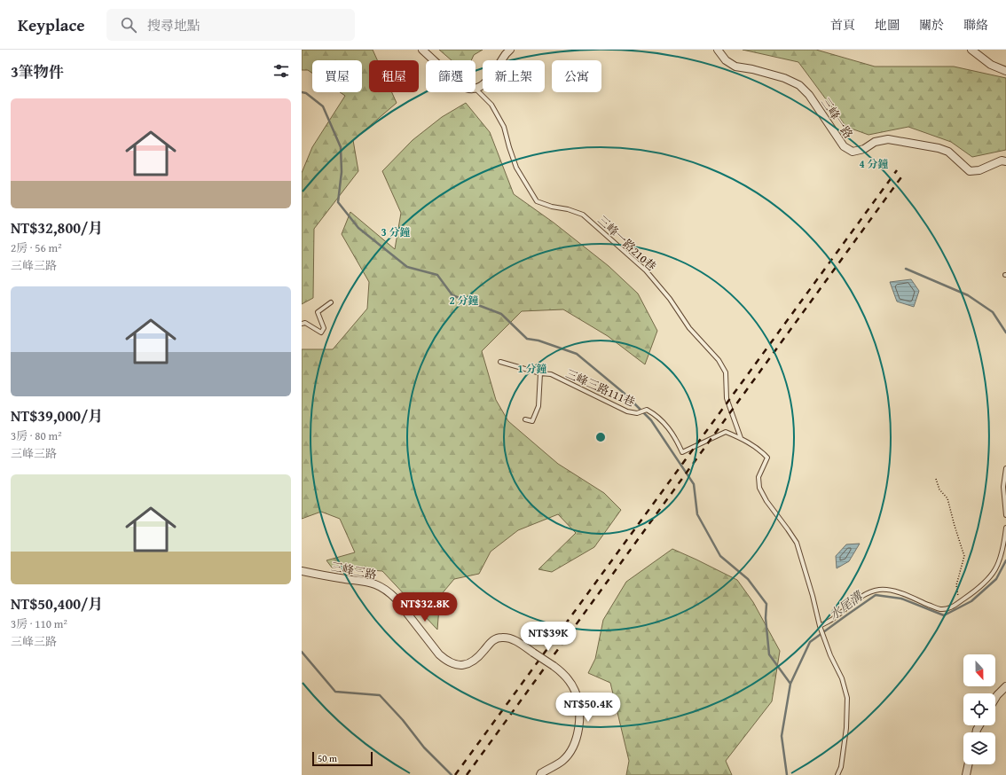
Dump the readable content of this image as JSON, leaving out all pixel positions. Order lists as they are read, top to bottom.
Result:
{
  "streets": {
    "street": ["三峰一路", "三峰三路"],
    "lane": ["三峰一路210巷", "三峰三路111巷"]
  },
  "crossings": [
    ["三峰一路210巷", "三峰三路111巷"]
  ],
  "water": ["水尾溝"],
  "scale_bar": "50 m",
  "north": "bottom",
  "page": {
    "header": "Keyplace",
    "search": "搜尋地點",
    "nav": [
      "首頁",
      "地圖",
      "關於",
      "聯絡"
    ],
    "heading": "3筆物件",
    "chip": [
      "買屋",
      "租屋",
      "篩選",
      "新上架",
      "公寓"
    ],
    "list": [
      {
        "name": "NT$32,800/月",
        "note": "2房 · 56 m² · 三峰三路"
      },
      {
        "name": "NT$39,000/月",
        "note": "3房 · 80 m² · 三峰三路"
      },
      {
        "name": "NT$50,400/月",
        "note": "3房 · 110 m² · 三峰三路"
      }
    ],
    "price": ["NT$32.8K", "NT$39K", "NT$50.4K"],
    "scale": "50 m"
  },
  "rings": [
    "4 分鐘",
    "3 分鐘",
    "2 分鐘",
    "1 分鐘"
  ]
}
